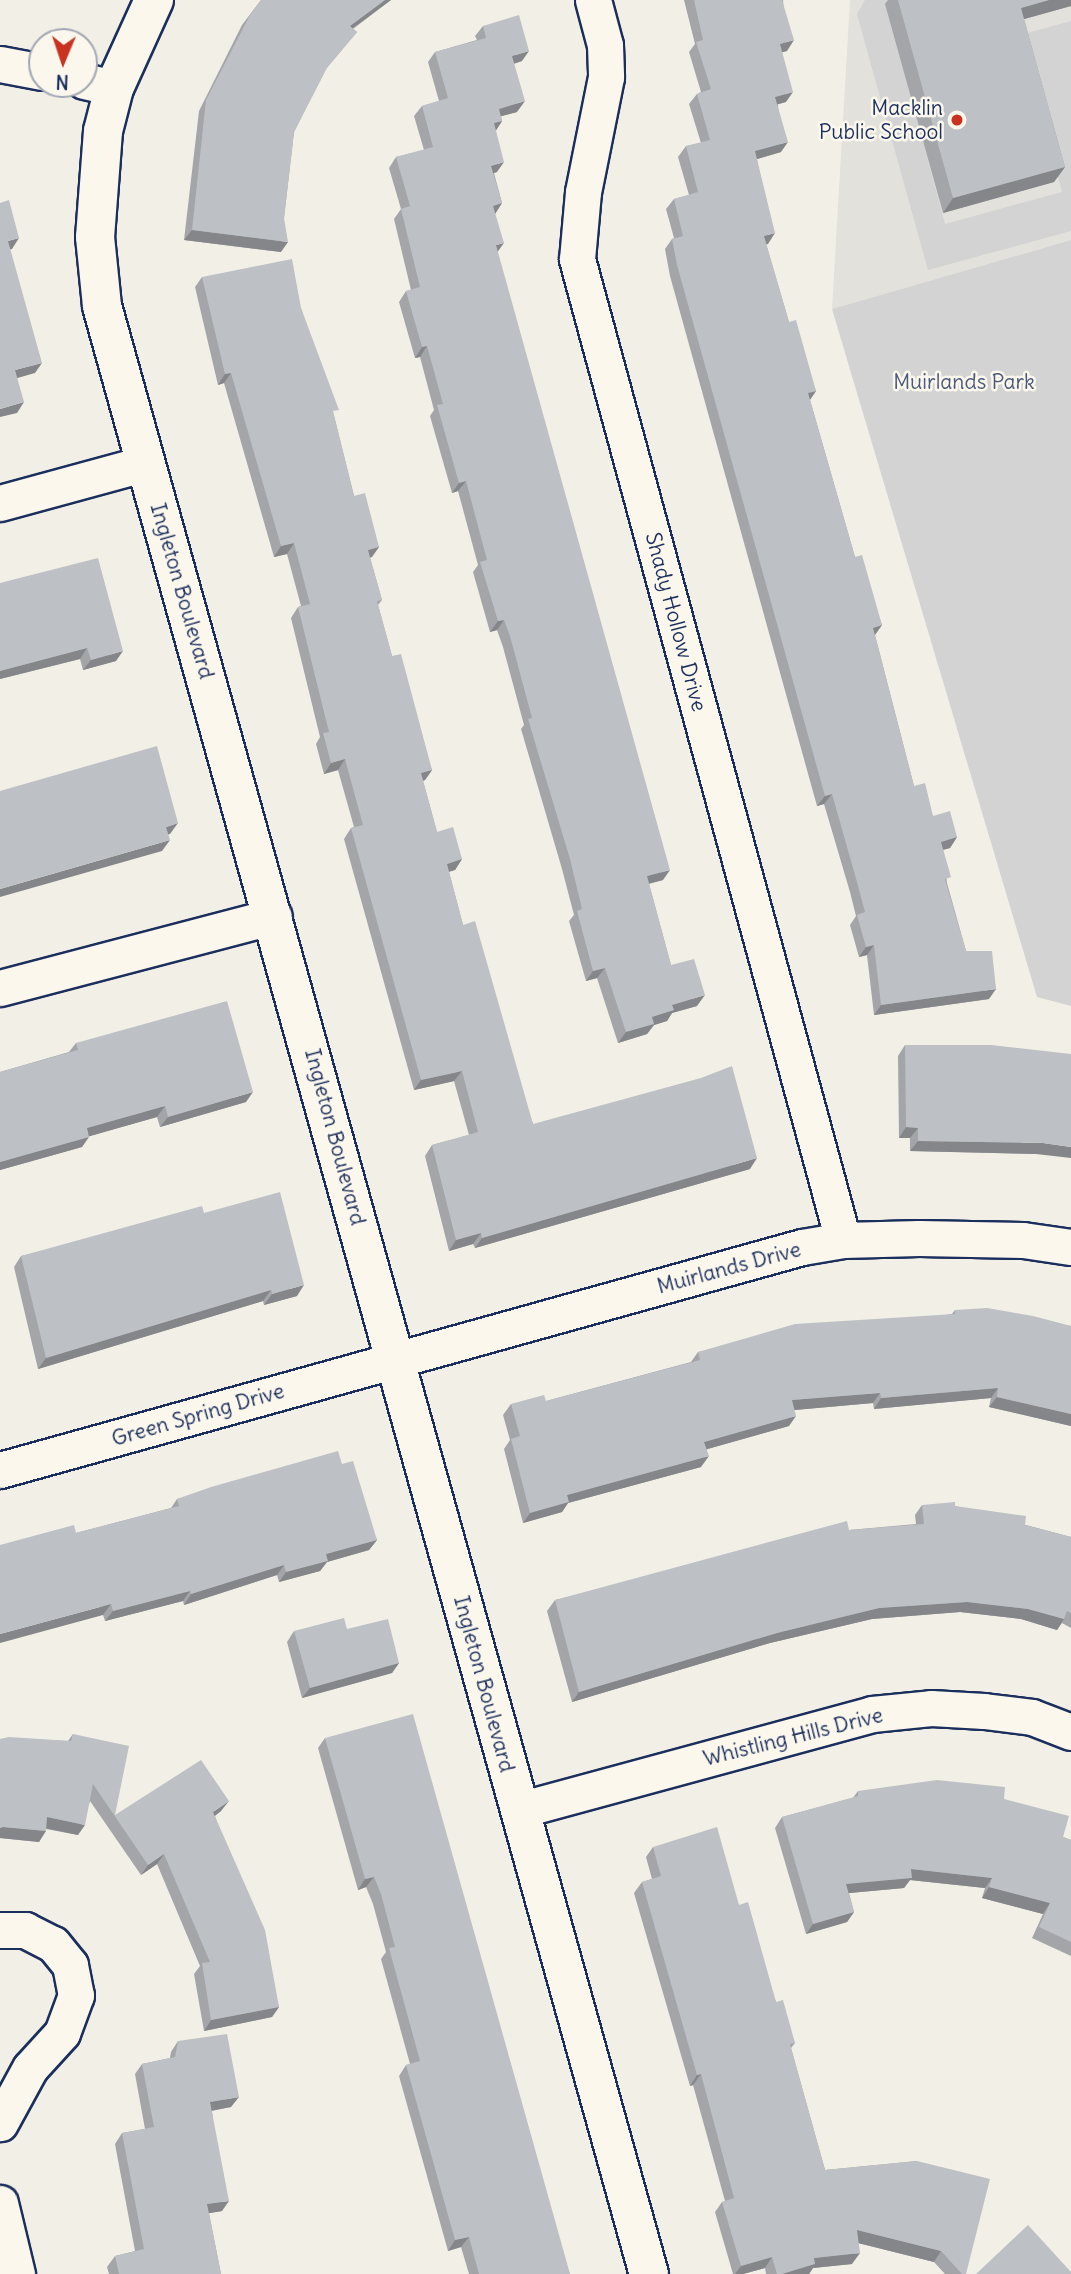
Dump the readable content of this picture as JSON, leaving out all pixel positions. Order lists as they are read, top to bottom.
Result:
{
  "streets": {
    "street": [
      "Ingleton Boulevard",
      "Shady Hollow Drive",
      "Muirlands Drive",
      "Green Spring Drive",
      "Whistling Hills Drive"
    ]
  },
  "crossings": [
    ["Ingleton Boulevard", "Muirlands Drive"],
    ["Ingleton Boulevard", "Green Spring Drive"],
    ["Ingleton Boulevard", "Whistling Hills Drive"],
    ["Shady Hollow Drive", "Muirlands Drive"],
    ["Muirlands Drive", "Green Spring Drive"]
  ],
  "parks": ["Muirlands Park"],
  "places": ["Macklin Public School"],
  "north": "bottom"
}
